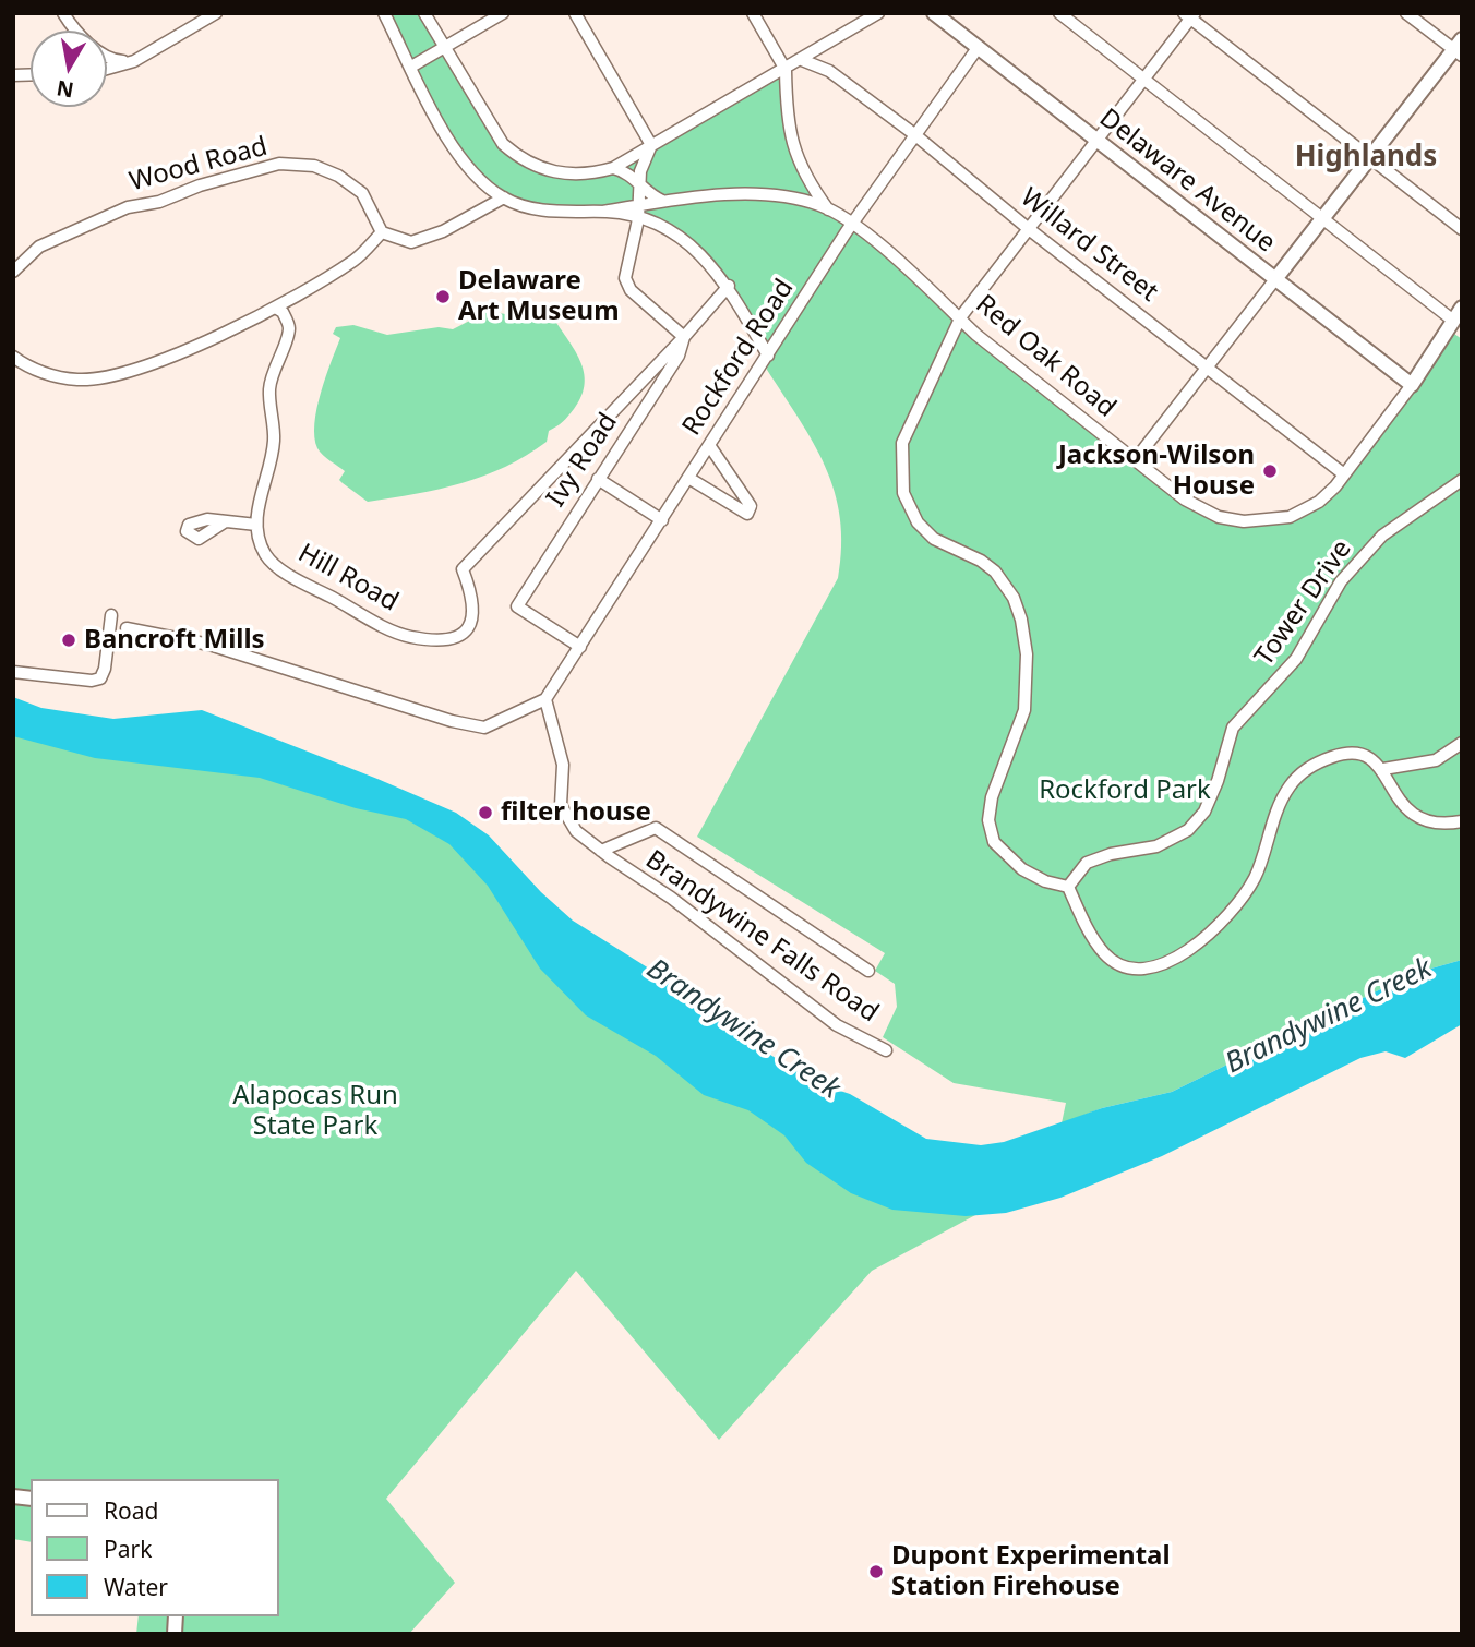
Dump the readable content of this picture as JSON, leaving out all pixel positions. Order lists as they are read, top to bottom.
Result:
{
  "streets": {
    "street": [
      "Wood Road",
      "Delaware Avenue",
      "Willard Street",
      "Red Oak Road",
      "Rockford Road",
      "Ivy Road",
      "Hill Road",
      "Tower Drive",
      "Brandywine Falls Road"
    ]
  },
  "crossings": [
    ["Delaware Avenue", "Red Oak Road"],
    ["Delaware Avenue", "Rockford Road"],
    ["Willard Street", "Red Oak Road"],
    ["Willard Street", "Rockford Road"],
    ["Red Oak Road", "Rockford Road"],
    ["Rockford Road", "Ivy Road"],
    ["Rockford Road", "Brandywine Falls Road"],
    ["Ivy Road", "Hill Road"]
  ],
  "districts": ["Highlands"],
  "water": ["Brandywine Creek"],
  "parks": ["Rockford Park", "Alapocas Run State Park"],
  "places": [
    "Delaware Art Museum",
    "Jackson-Wilson House",
    "Bancroft Mills",
    "filter house",
    "Dupont Experimental Station Firehouse"
  ],
  "legend": ["Road", "Park", "Water"],
  "north": "bottom"
}
